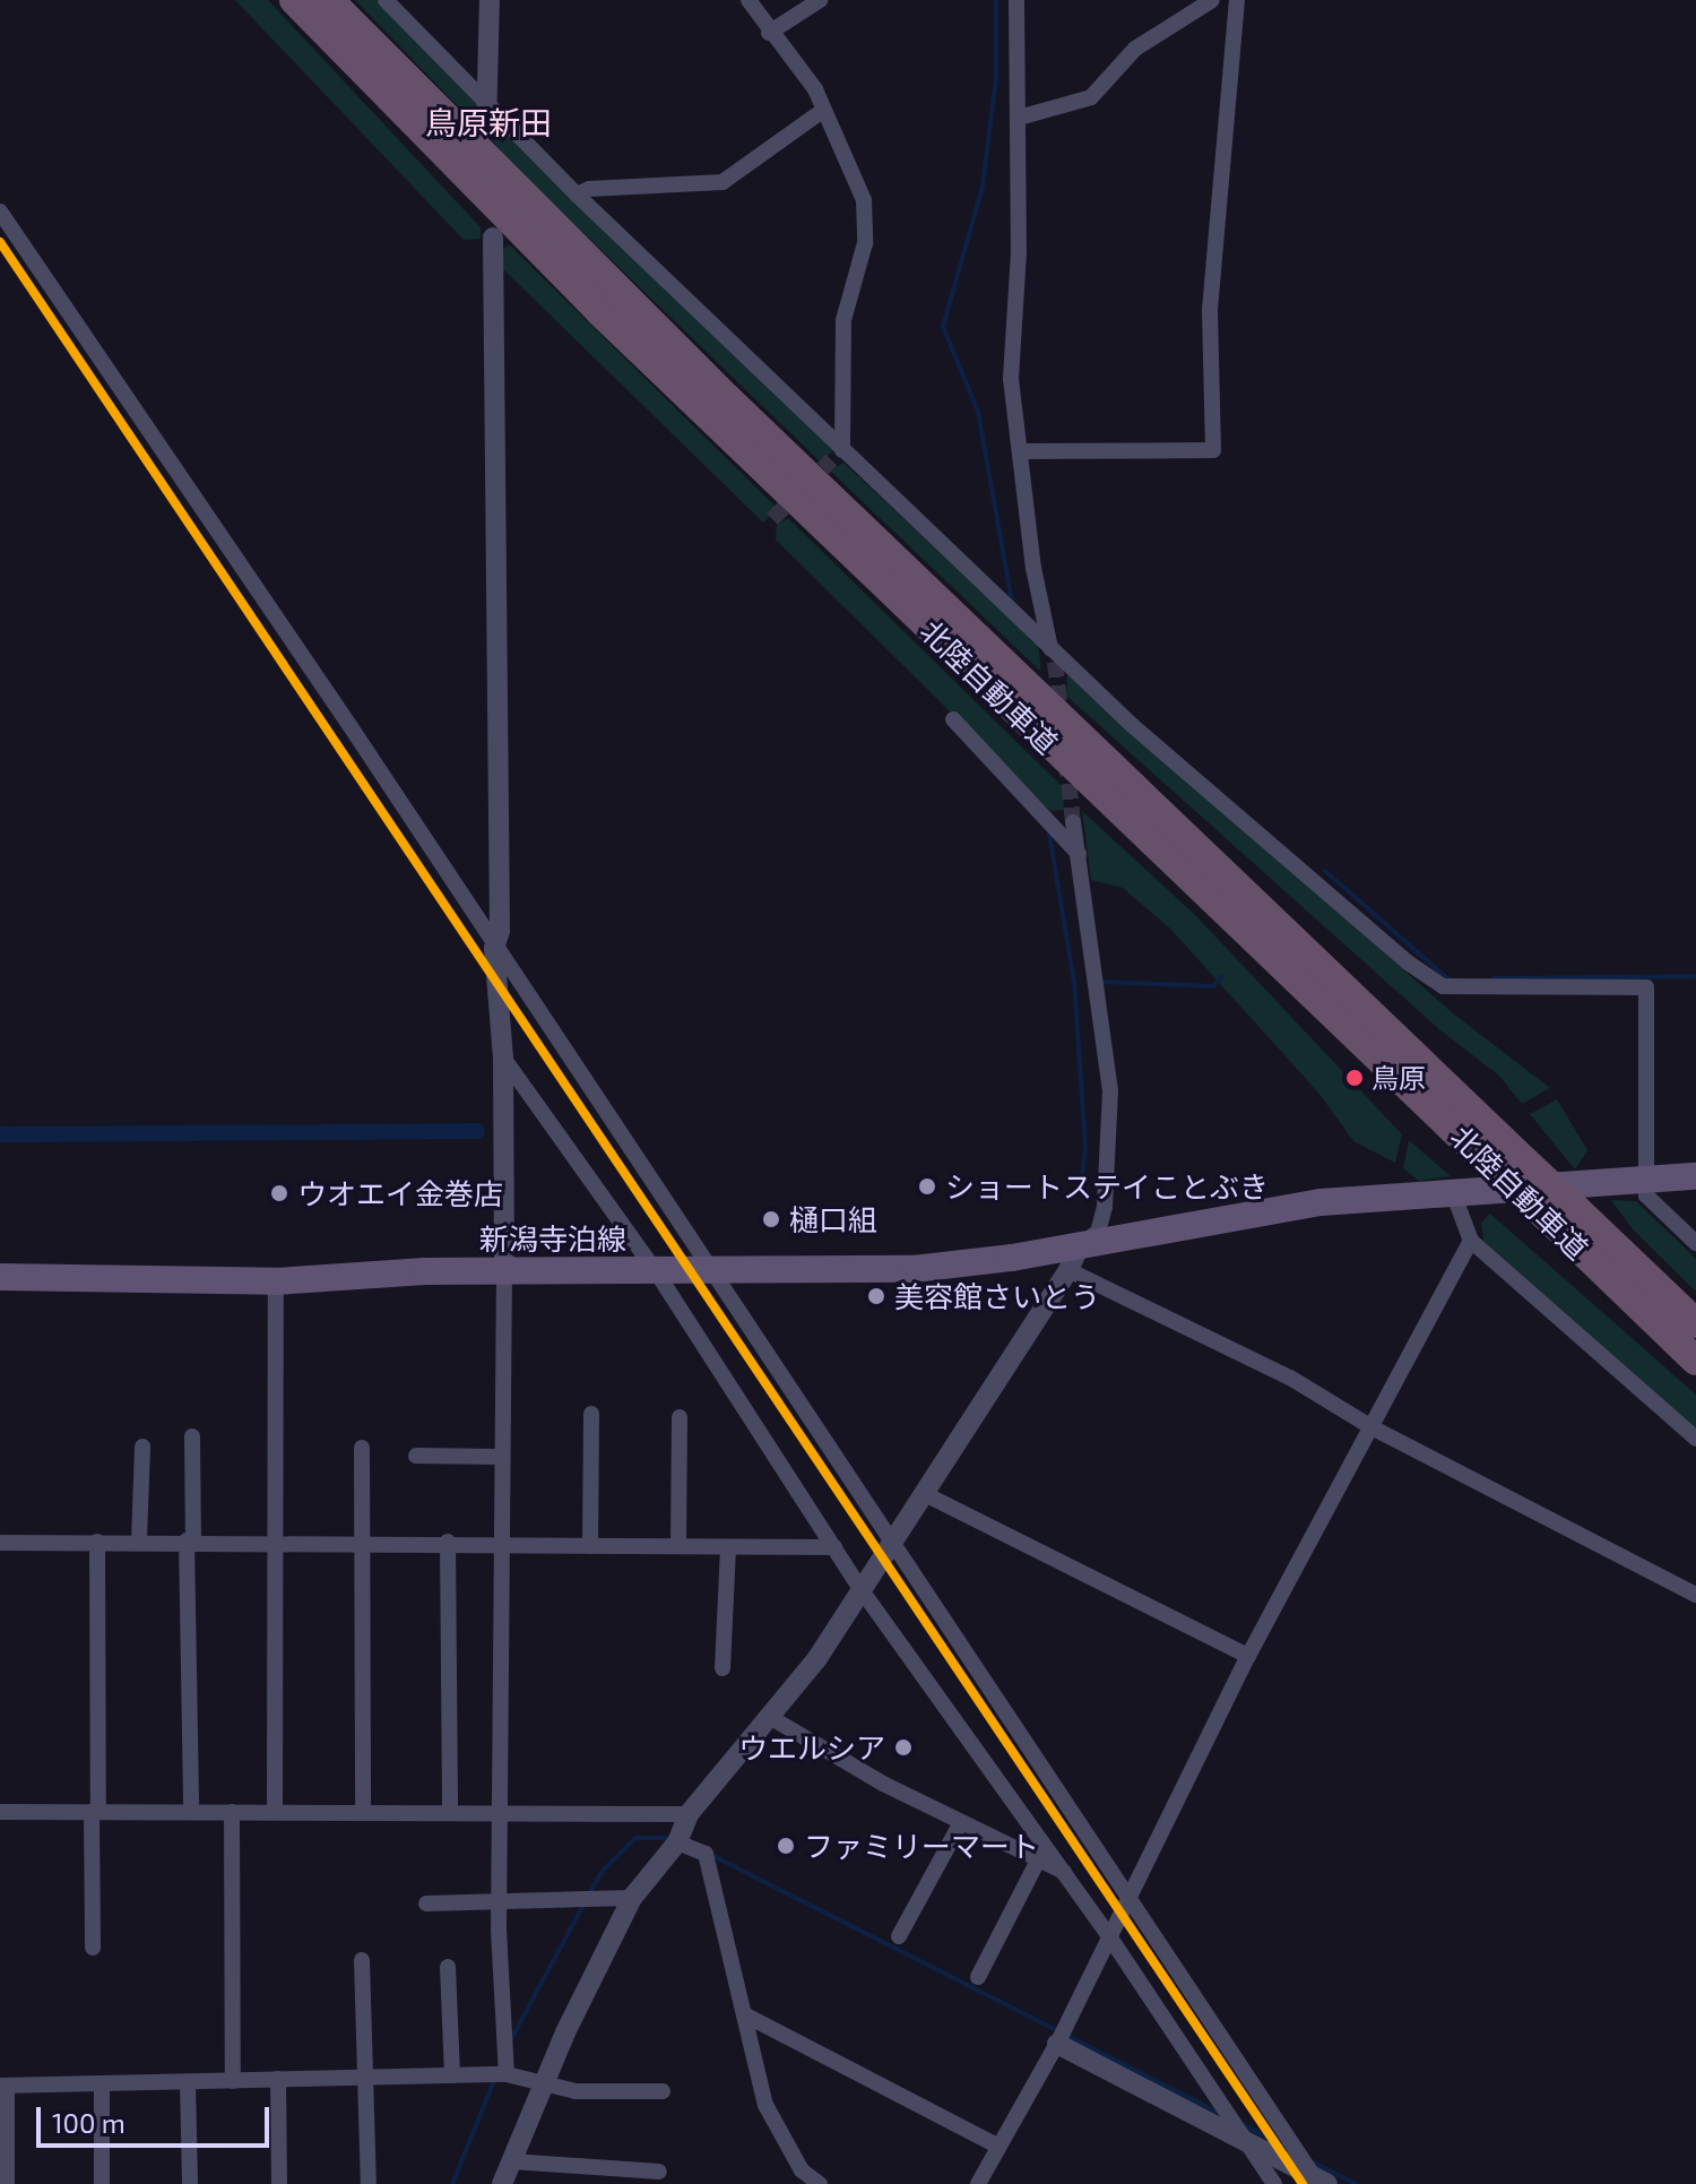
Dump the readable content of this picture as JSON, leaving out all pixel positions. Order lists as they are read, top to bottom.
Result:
{
  "streets": {
    "highway": ["北陸自動車道"],
    "main road": ["新潟寺泊線"]
  },
  "districts": ["鳥原新田"],
  "places": [
    "鳥原",
    "ショートステイことぶき",
    "ウオエイ金巻店",
    "樋口組",
    "美容館さいとう",
    "ウエルシア",
    "ファミリーマート"
  ],
  "scale_bar": "100 m"
}
